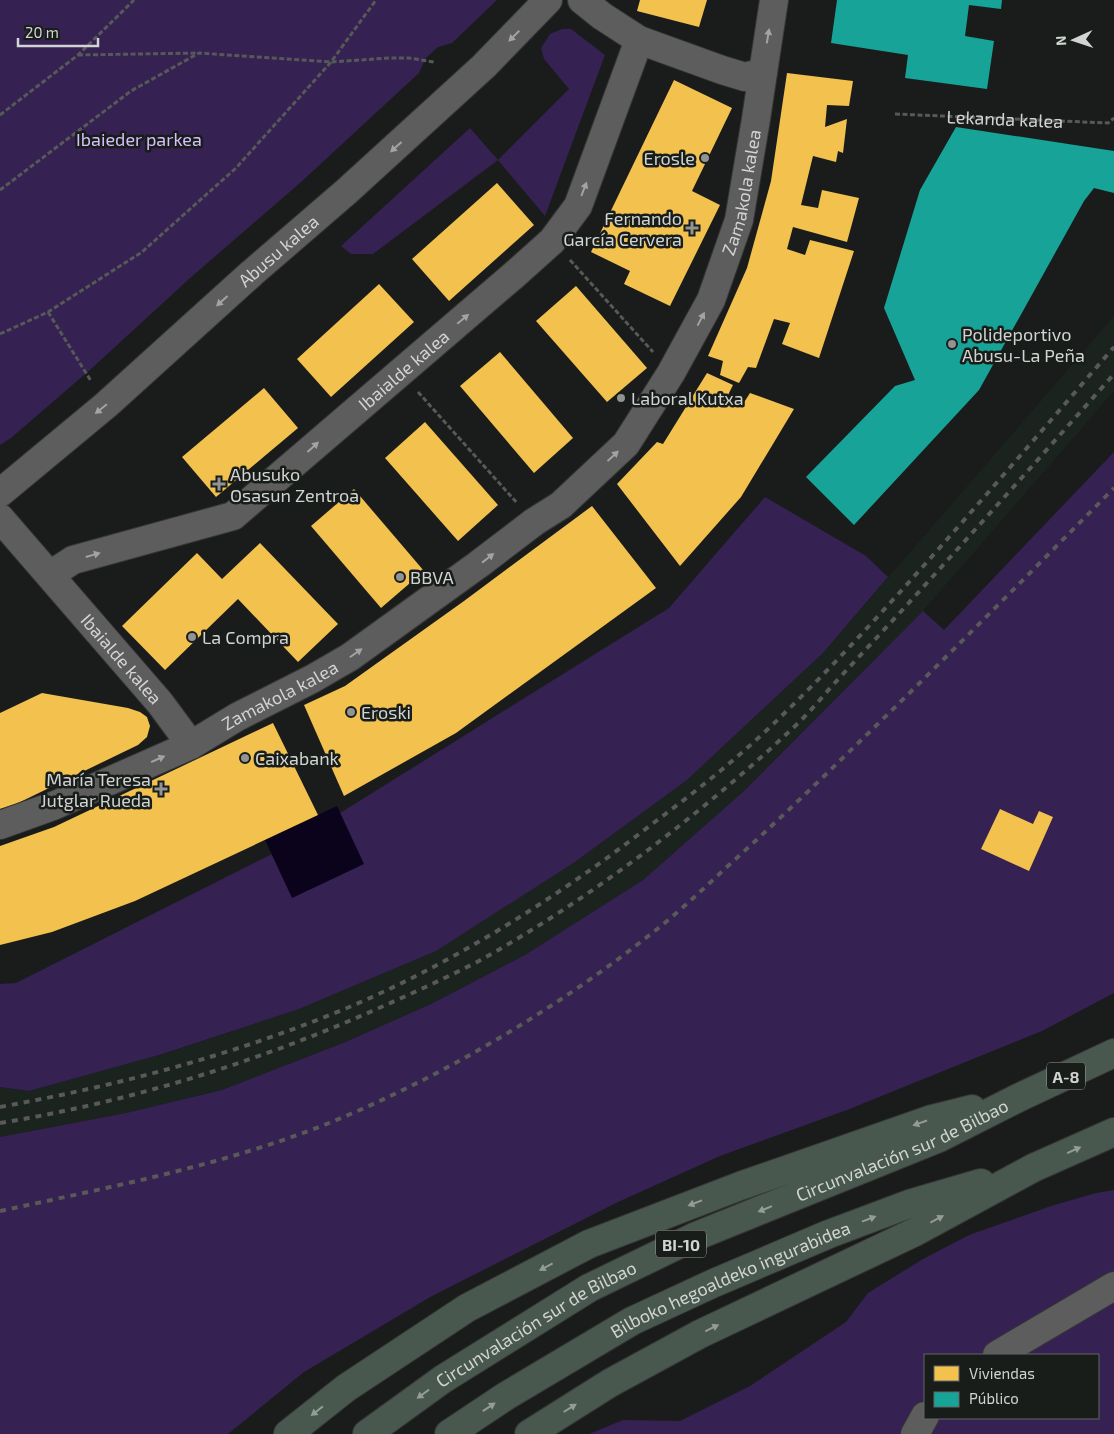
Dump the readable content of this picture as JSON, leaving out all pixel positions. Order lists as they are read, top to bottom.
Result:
{
  "streets": {
    "highway": [
      "A-8",
      "Circunvalación sur de Bilbao",
      "BI-10",
      "Bilboko hegoaldeko ingurabidea"
    ],
    "street": ["Zamakola kalea", "Abusu kalea", "Ibaialde kalea"],
    "path": ["Lekanda kalea"]
  },
  "crossings": [
    ["Zamakola kalea", "Ibaialde kalea"],
    ["A-8", "Circunvalación sur de Bilbao"]
  ],
  "one_way": ["Zamakola kalea", "Abusu kalea", "Ibaialde kalea"],
  "parks": ["Ibaieder parkea"],
  "places": {
    "other": [
      "Erosle",
      "Polideportivo Abusu-La Peña",
      "Laboral Kutxa",
      "BBVA",
      "La Compra",
      "Eroski",
      "Caixabank"
    ],
    "health": ["Fernando García Cervera", "Abusuko Osasun Zentroa", "María Teresa Jutglar Rueda"]
  },
  "legend": ["Viviendas", "Público"],
  "scale_bar": "20 m",
  "north": "left"
}
